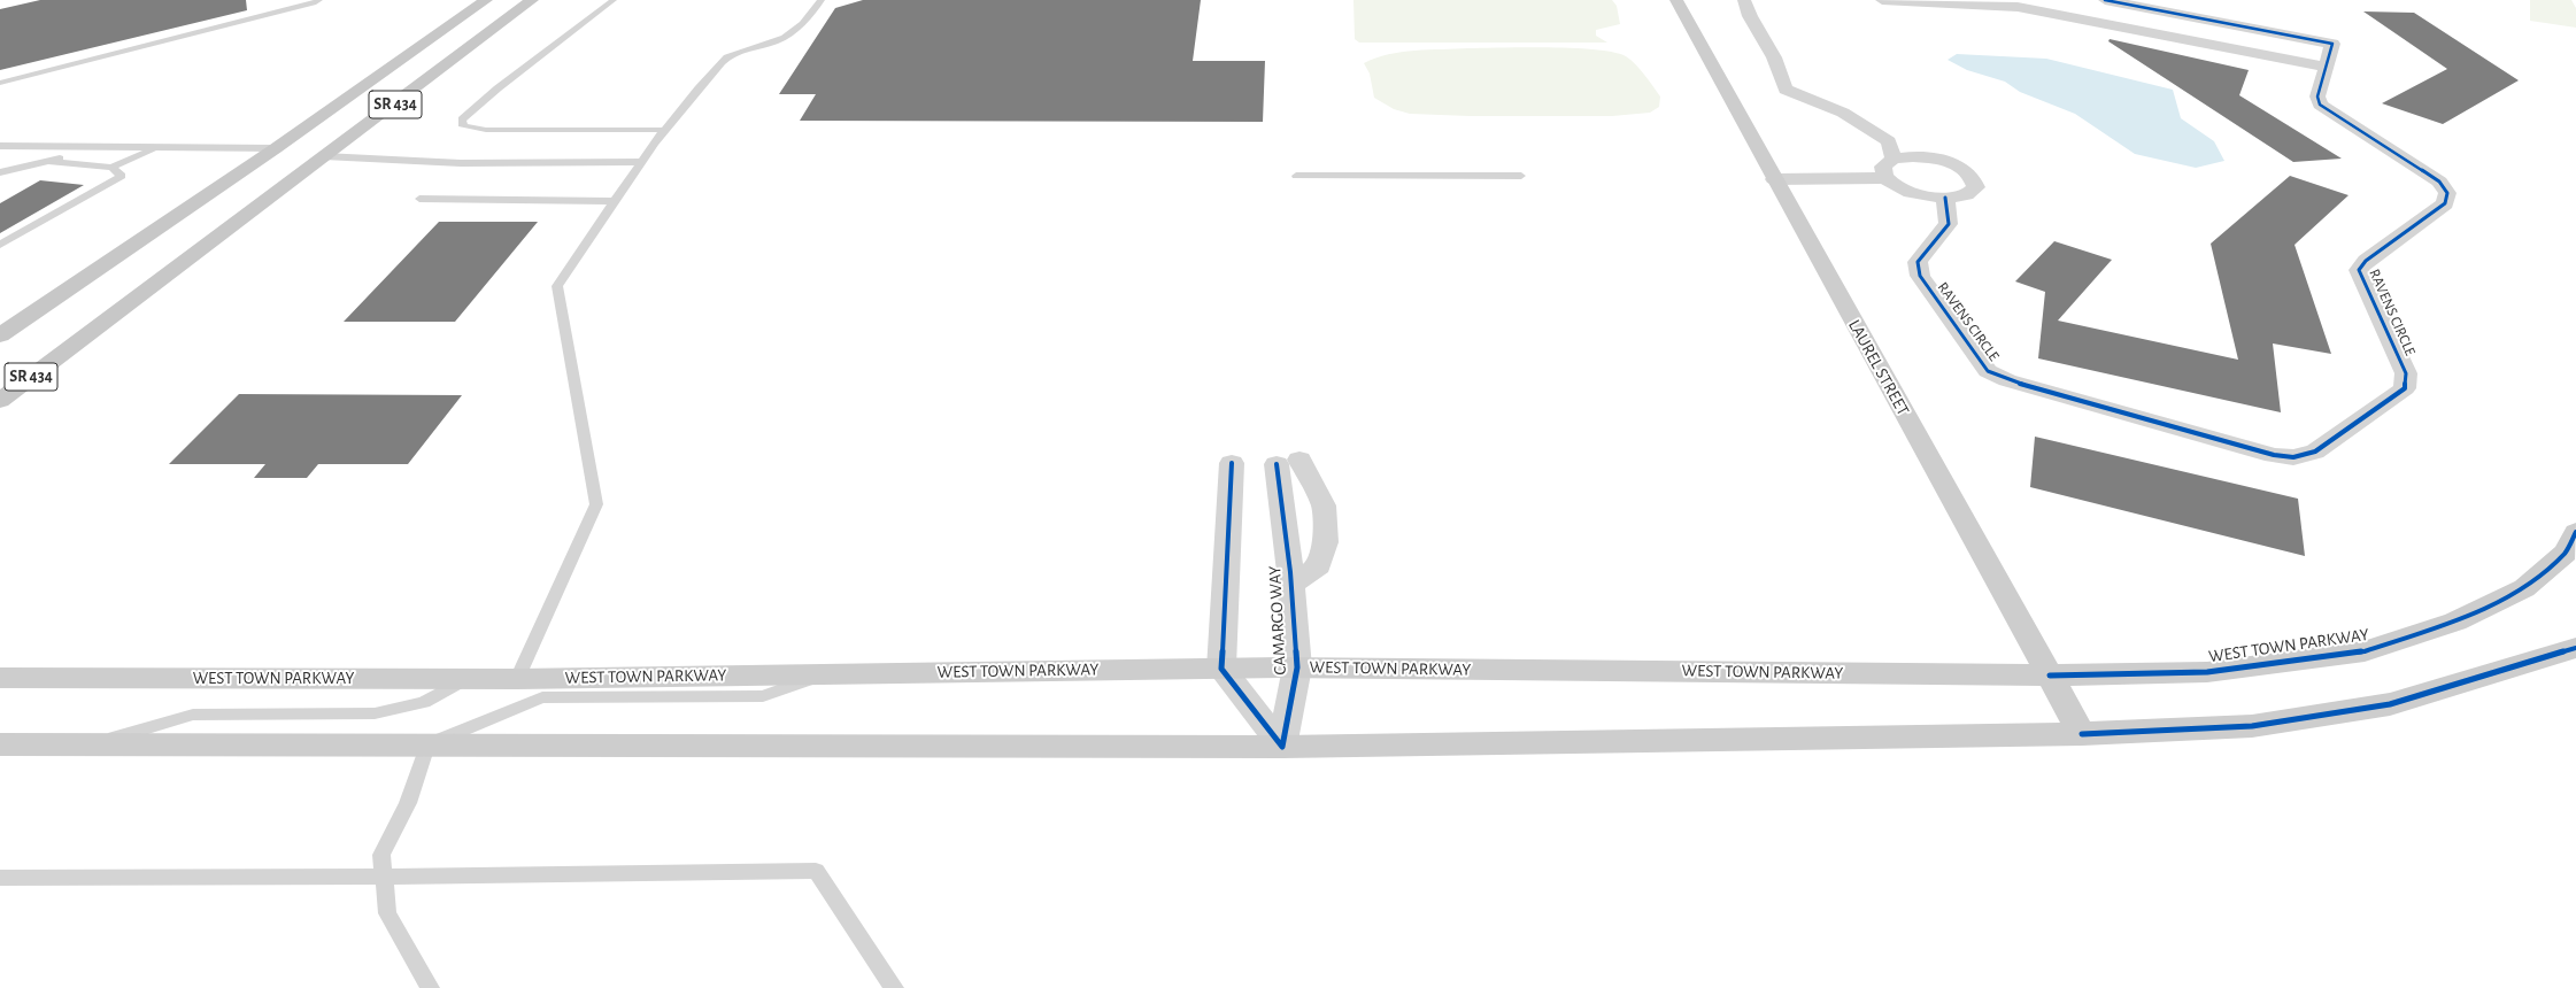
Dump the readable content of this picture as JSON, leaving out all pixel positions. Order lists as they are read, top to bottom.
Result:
{
  "streets": {
    "main road": ["SR 434", "LAUREL STREET", "WEST TOWN PARKWAY"],
    "street": ["RAVENS CIRCLE", "CAMARGO WAY"]
  },
  "crossings": [
    ["LAUREL STREET", "WEST TOWN PARKWAY"],
    ["CAMARGO WAY", "WEST TOWN PARKWAY"]
  ]
}
